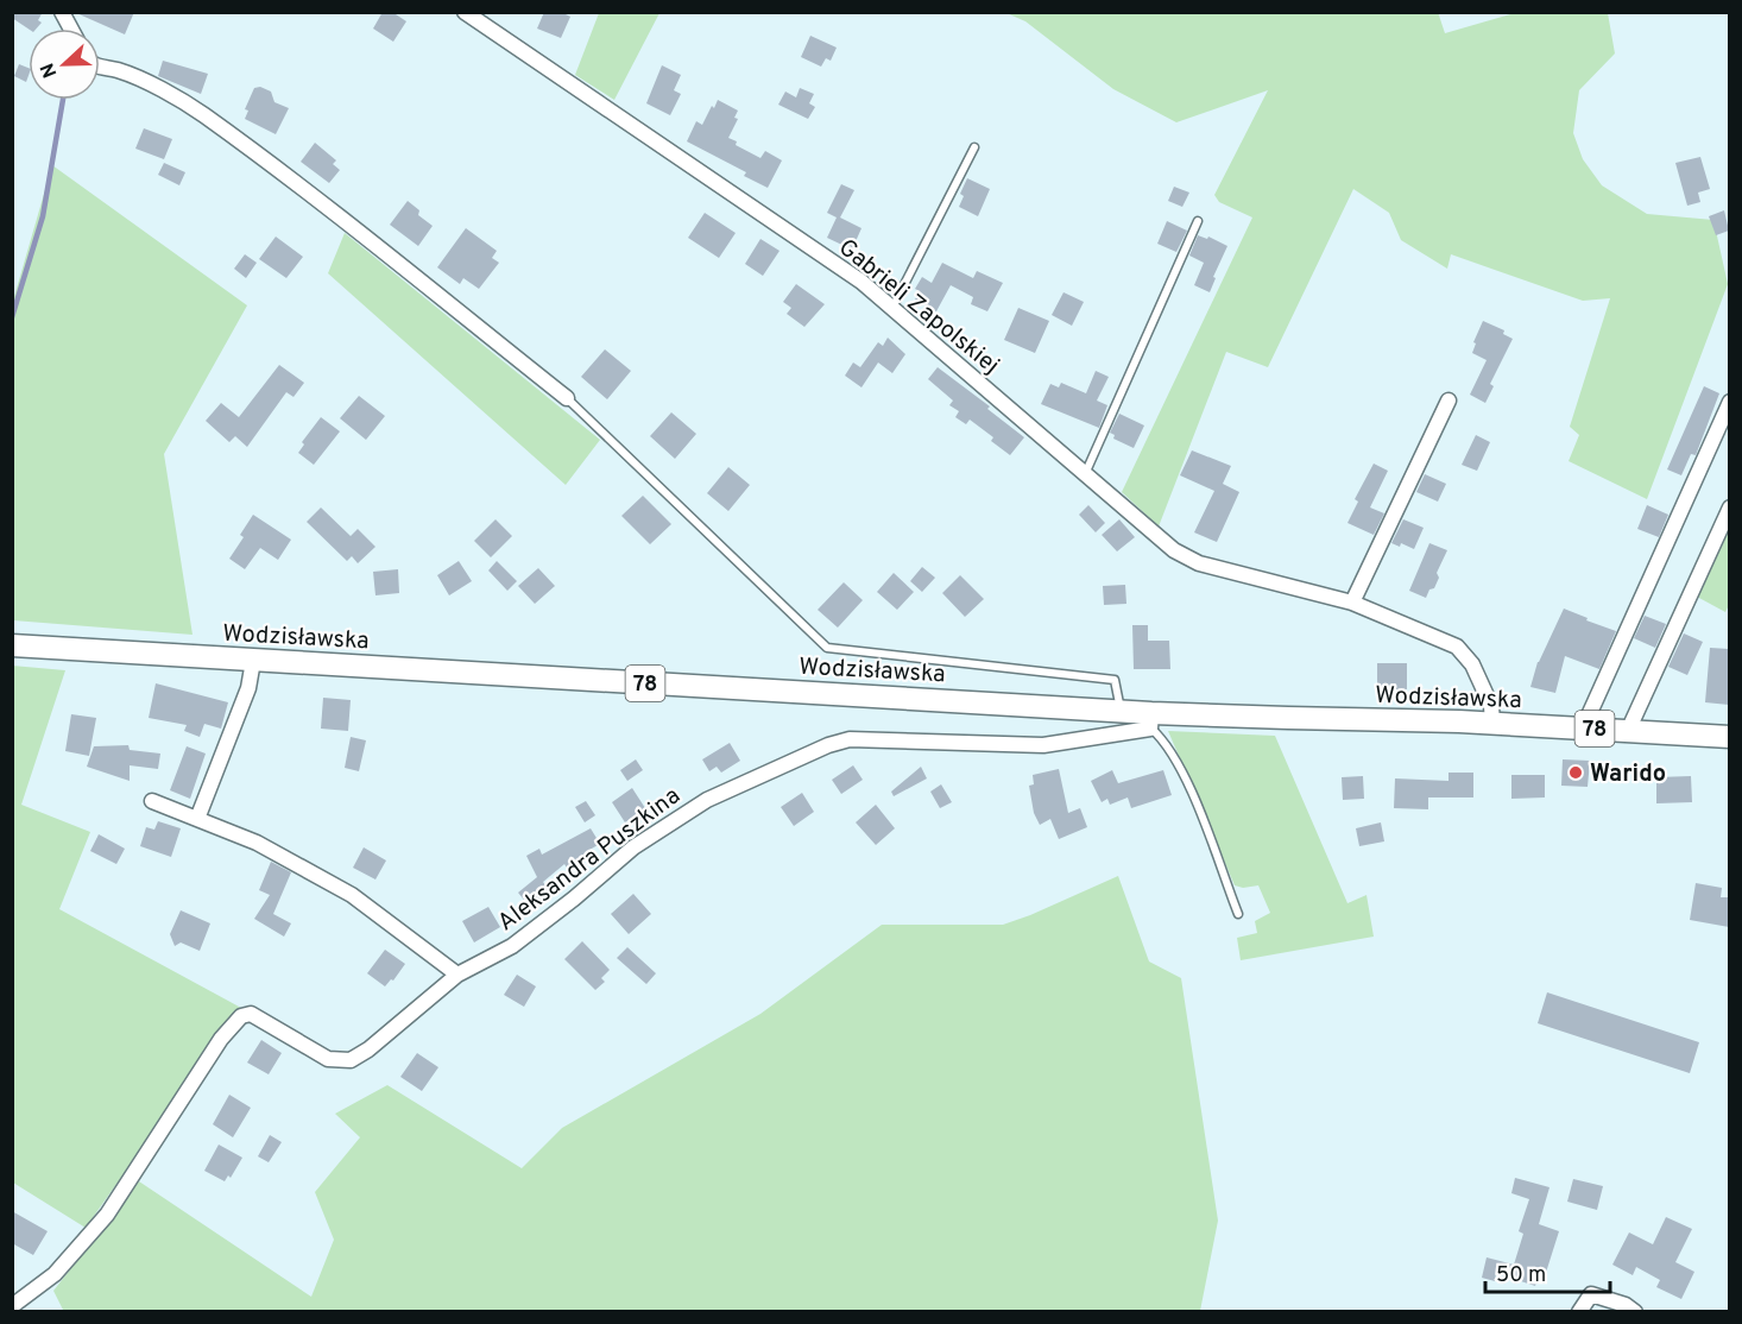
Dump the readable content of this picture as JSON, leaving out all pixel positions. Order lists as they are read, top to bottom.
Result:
{
  "streets": {
    "main road": ["Wodzisławska", "78"],
    "street": ["Gabrieli Zapolskiej", "Aleksandra Puszkina"]
  },
  "crossings": [
    ["Gabrieli Zapolskiej", "Wodzisławska"],
    ["Wodzisławska", "Aleksandra Puszkina"]
  ],
  "places": ["Warido"],
  "scale_bar": "50 m",
  "north": "left"
}
